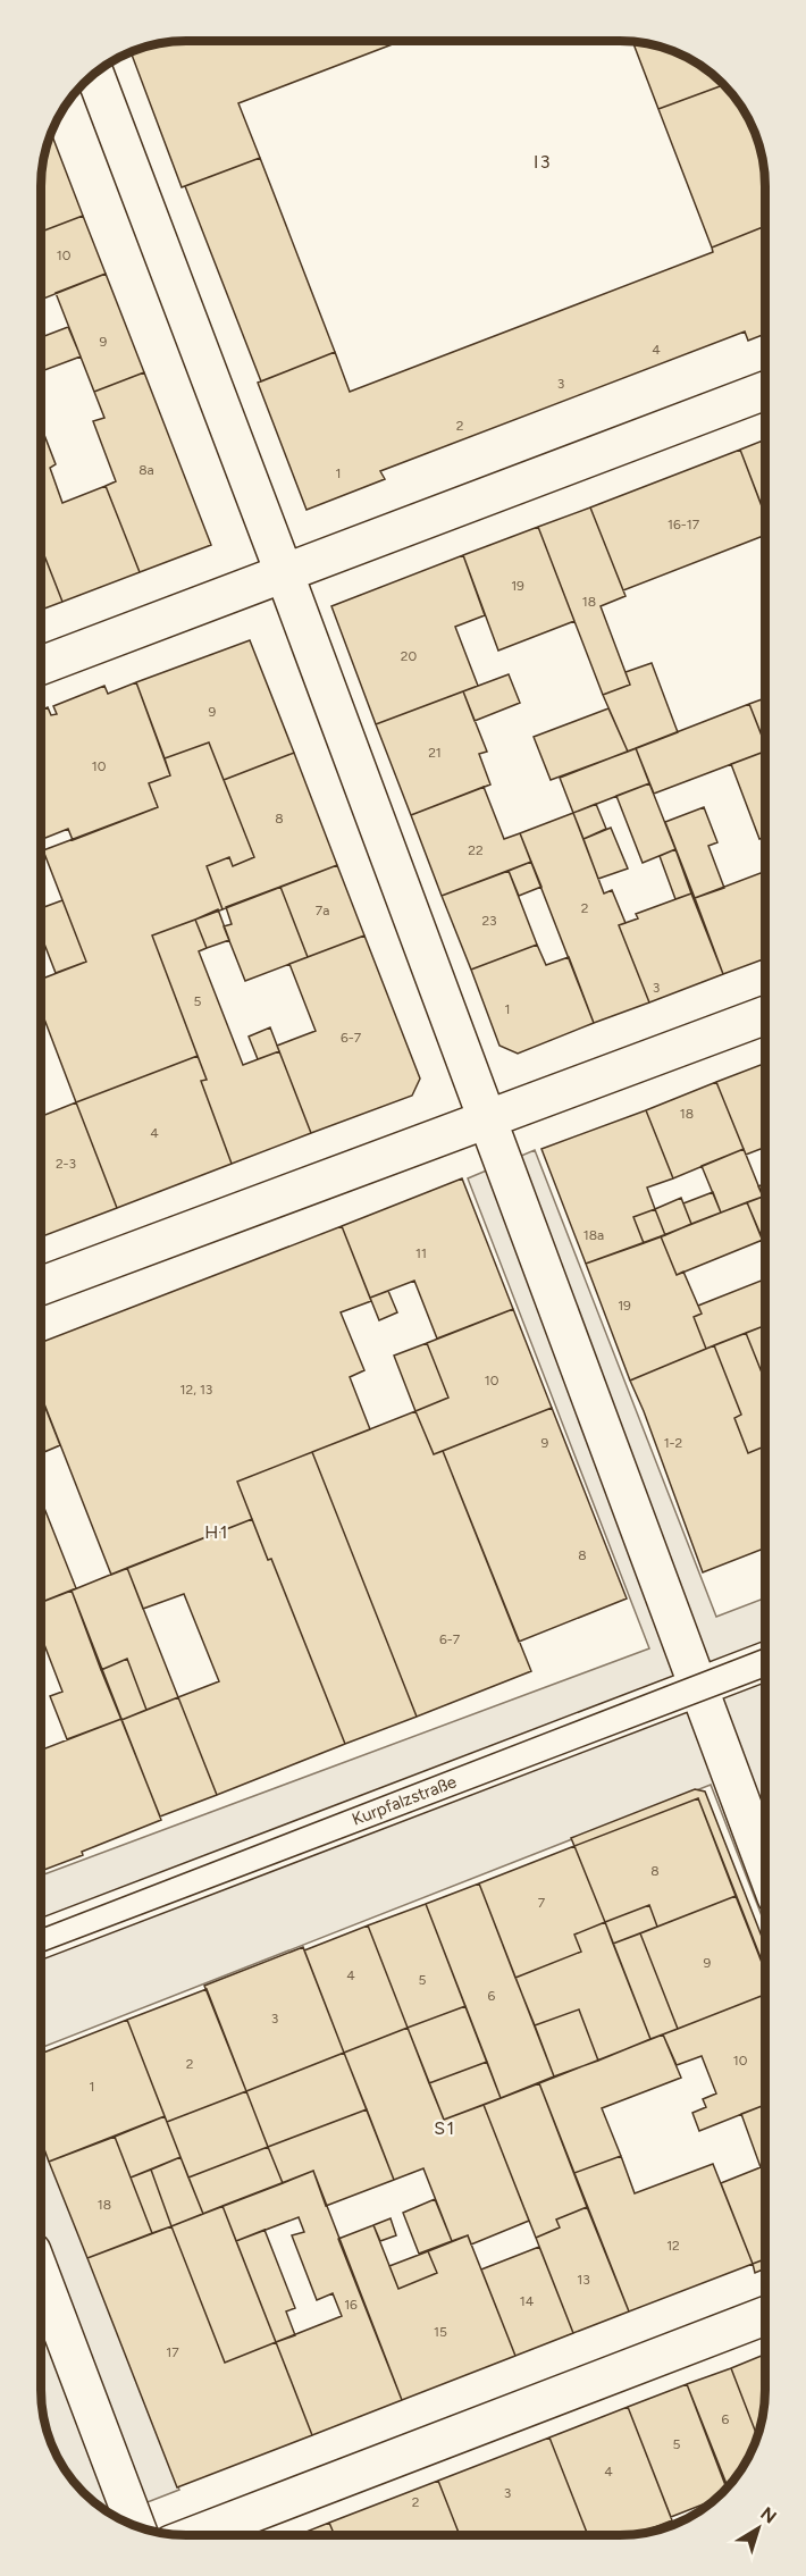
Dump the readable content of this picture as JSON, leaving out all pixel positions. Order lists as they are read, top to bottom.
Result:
{
  "streets": {
    "street": ["Kurpfalzstraße"]
  },
  "districts": ["I3", "H1", "S1"],
  "house_numbers": [
    "10",
    "9",
    "4",
    "3",
    "2",
    "8a",
    "1",
    "16-17",
    "19",
    "18",
    "20",
    "9",
    "21",
    "10",
    "8",
    "22",
    "2",
    "7a",
    "23",
    "3",
    "5",
    "1",
    "6-7",
    "18",
    "4",
    "2-3",
    "18a",
    "11",
    "19",
    "10",
    "12, 13",
    "9",
    "1-2",
    "8",
    "6-7",
    "8",
    "7",
    "9",
    "4",
    "5",
    "6",
    "3",
    "10",
    "2",
    "1",
    "18",
    "12",
    "13",
    "14",
    "16",
    "15",
    "17",
    "6",
    "5",
    "4",
    "3",
    "2"
  ],
  "north": "top right"
}
